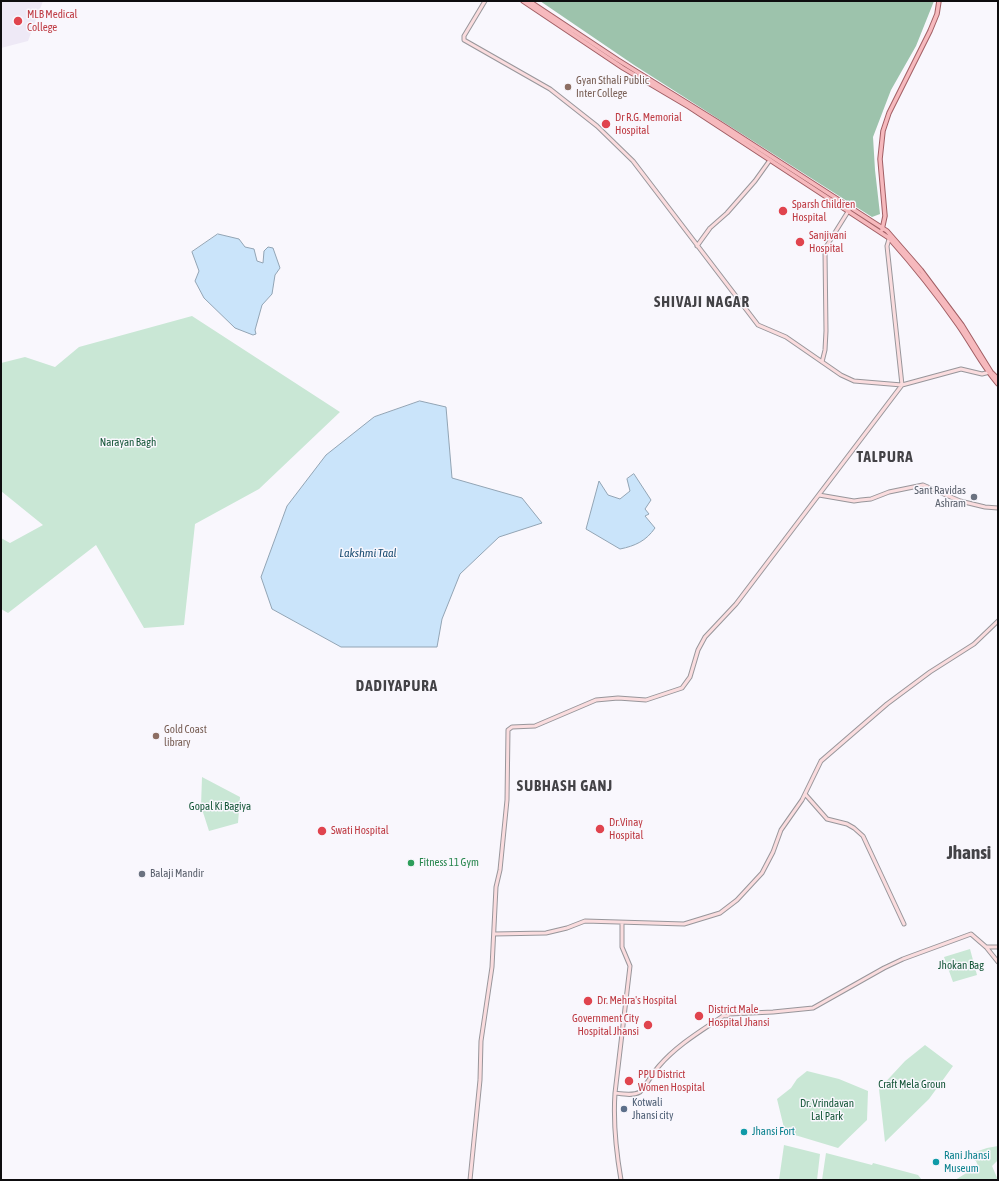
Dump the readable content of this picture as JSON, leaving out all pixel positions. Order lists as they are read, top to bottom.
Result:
{
  "districts": [
    "SHIVAJI NAGAR",
    "TALPURA",
    "DADIYAPURA",
    "SUBHASH GANJ",
    "Jhansi"
  ],
  "water": ["Lakshmi Taal"],
  "parks": [
    "Narayan Bagh",
    "Gopal Ki Bagiya",
    "Jhokan Bag",
    "Craft Mela Groun",
    "Dr. Vrindavan Lal Park"
  ],
  "places": [
    "MLB Medical College",
    "Gyan Sthali Public Inter College",
    "Dr R.G. Memorial Hospital",
    "Sparsh Children Hospital",
    "Sanjivani Hospital",
    "Sant Ravidas Ashram",
    "Gold Coast library",
    "Dr.Vinay Hospital",
    "Swati Hospital",
    "Fitness 11 Gym",
    "Balaji Mandir",
    "Dr. Mehra's Hospital",
    "District Male Hospital Jhansi",
    "Government City Hospital Jhansi",
    "PPU District Women Hospital",
    "Kotwali Jhansi city",
    "Jhansi Fort",
    "Rani Jhansi Museum"
  ]
}
